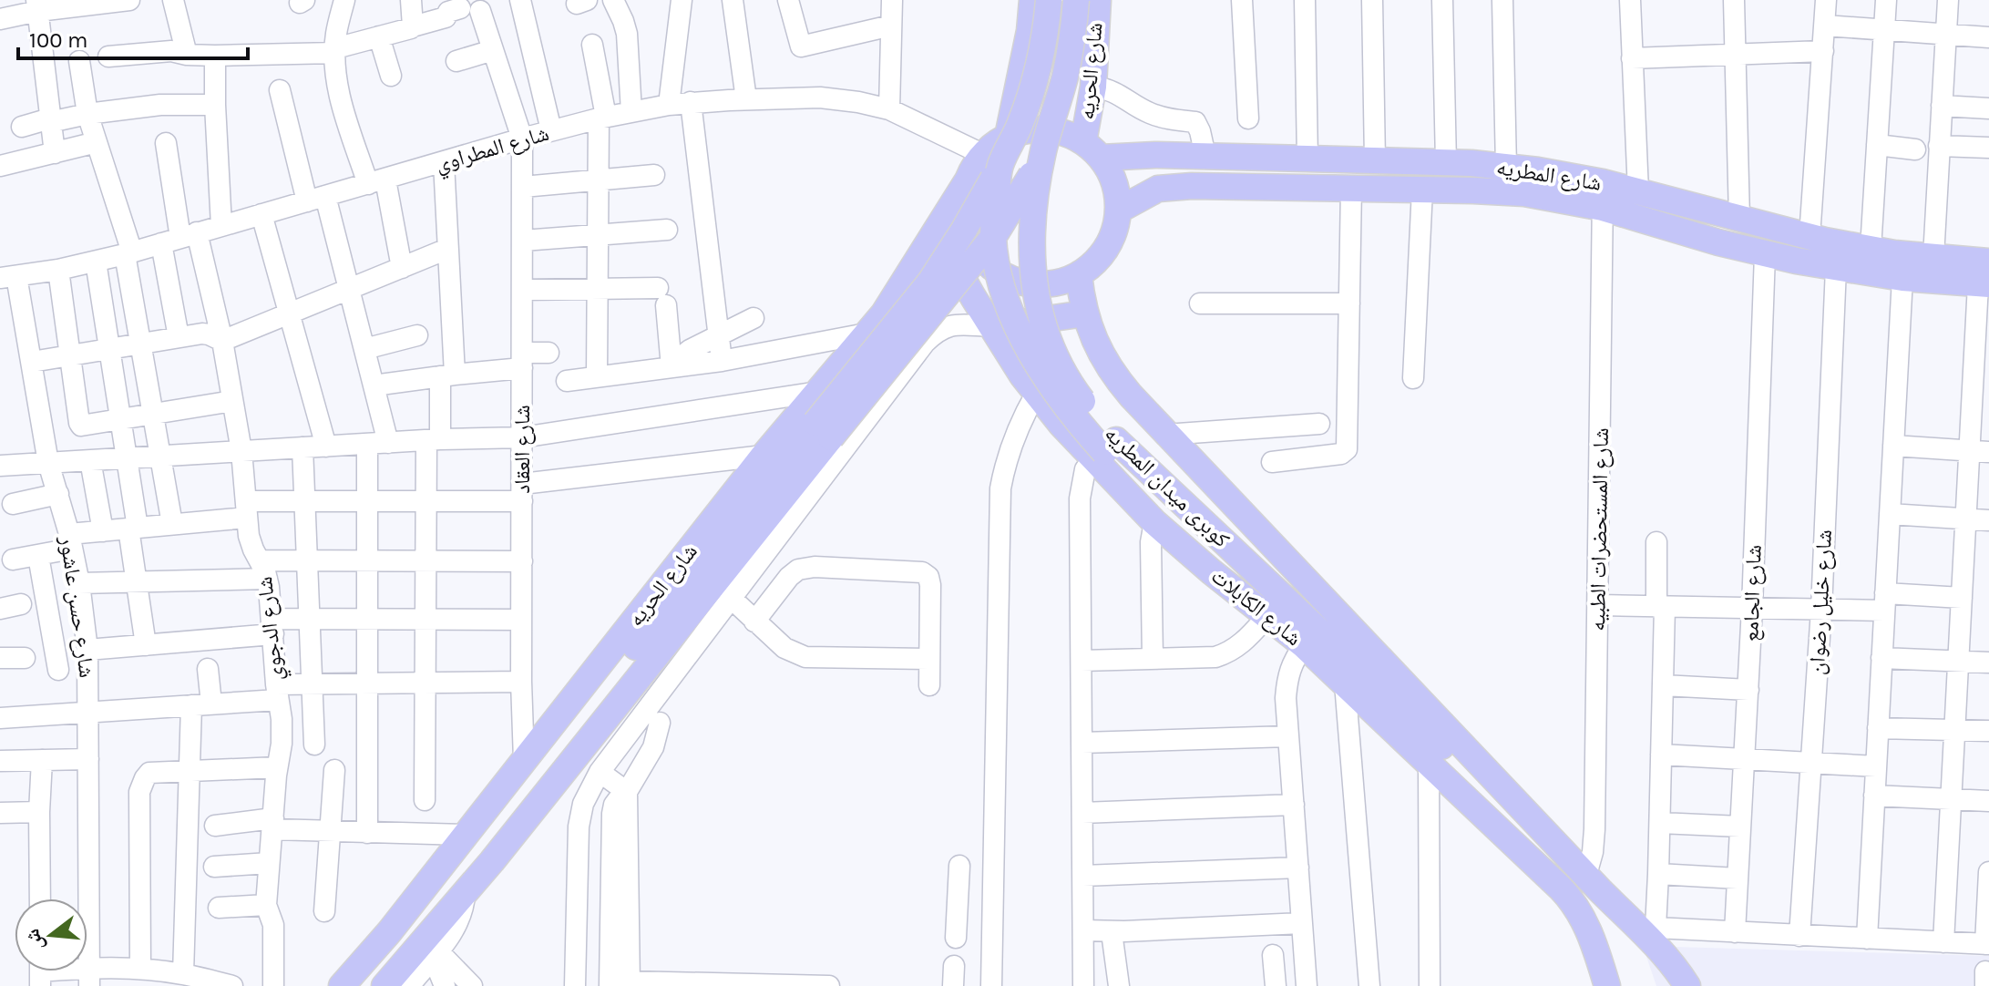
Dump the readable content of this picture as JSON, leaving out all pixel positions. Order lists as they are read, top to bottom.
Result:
{
  "streets": {
    "main road": [
      "شارع الحريه",
      "شارع المطريه",
      "كوبرى ميدان المطريه",
      "شارع الكابلات"
    ],
    "street": [
      "شارع المطراوي",
      "شارع العقاد",
      "شارع المستحضرات الطبيه",
      "شارع الجامع",
      "شارع خليل رضوان",
      "شارع حسن عاشور",
      "شارع الدجوي"
    ]
  },
  "crossings": [
    ["شارع الحريه", "شارع المطراوي"],
    ["شارع الحريه", "شارع المطريه"],
    ["شارع الحريه", "شارع العقاد"],
    ["شارع الحريه", "كوبرى ميدان المطريه"],
    ["شارع الحريه", "شارع الكابلات"],
    ["شارع المطراوي", "شارع المطريه"],
    ["شارع المطراوي", "شارع العقاد"],
    ["شارع المطراوي", "كوبرى ميدان المطريه"],
    ["شارع المطراوي", "شارع حسن عاشور"],
    ["شارع المطراوي", "شارع الكابلات"],
    ["شارع المطراوي", "شارع الدجوي"],
    ["شارع المطريه", "كوبرى ميدان المطريه"],
    ["شارع المطريه", "شارع المستحضرات الطبيه"],
    ["شارع المطريه", "شارع الجامع"],
    ["شارع المطريه", "شارع خليل رضوان"],
    ["شارع المطريه", "شارع الكابلات"],
    ["كوبرى ميدان المطريه", "شارع الكابلات"]
  ],
  "scale_bar": "100 m",
  "north": "left"
}
